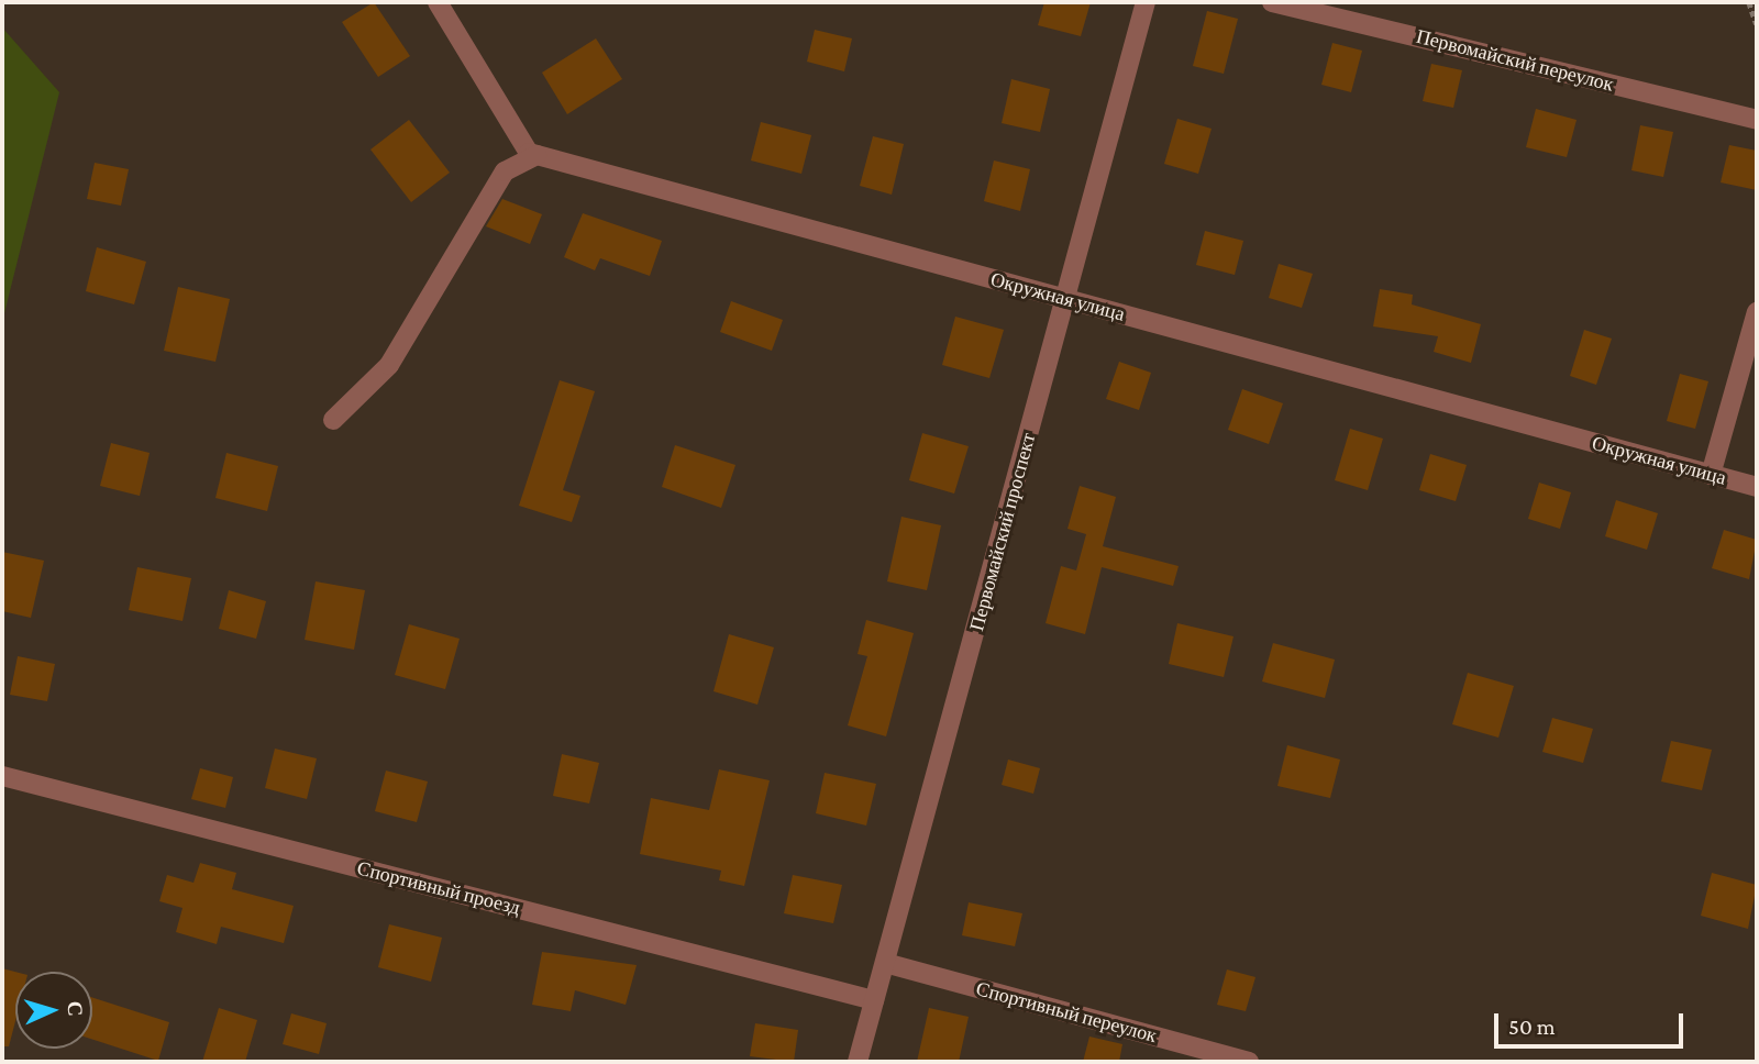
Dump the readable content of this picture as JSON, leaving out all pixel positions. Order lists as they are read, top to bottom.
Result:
{
  "streets": {
    "street": [
      "Первомайский переулок",
      "Окружная улица",
      "Первомайский проспект",
      "Спортивный проезд",
      "Спортивный переулок"
    ]
  },
  "crossings": [
    ["Окружная улица", "Первомайский проспект"],
    ["Первомайский проспект", "Спортивный проезд"],
    ["Первомайский проспект", "Спортивный переулок"]
  ],
  "scale_bar": "50 m",
  "north": "right"
}
